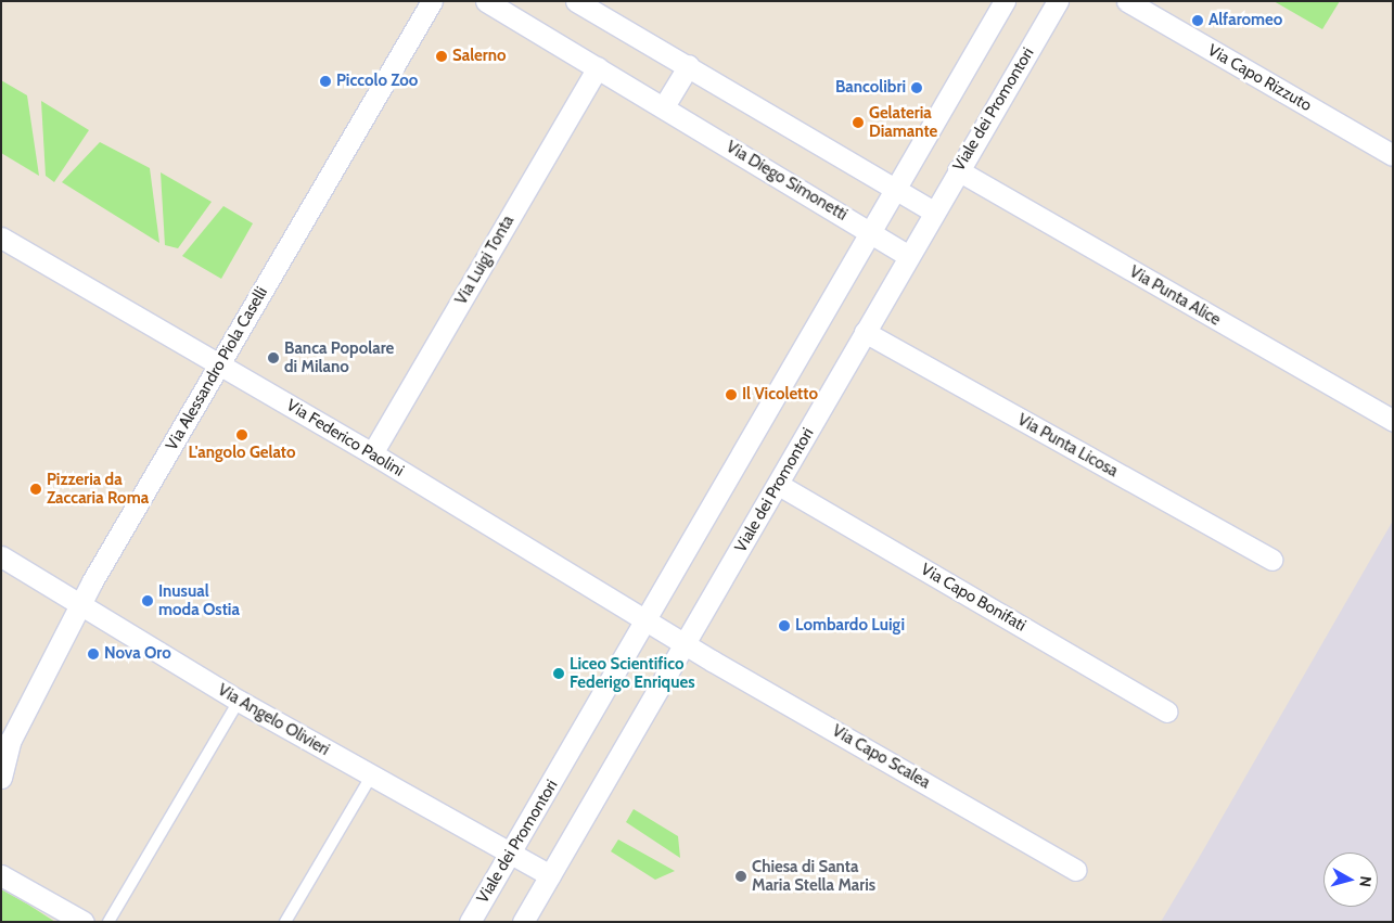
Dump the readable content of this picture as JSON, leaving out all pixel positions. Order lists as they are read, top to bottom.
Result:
{
  "streets": {
    "street": [
      "Via Capo Rizzuto",
      "Viale dei Promontori",
      "Via Diego Simonetti",
      "Via Luigi Tonta",
      "Via Punta Alice",
      "Via Alessandro Piola Caselli",
      "Via Federico Paolini",
      "Via Punta Licosa",
      "Via Capo Bonifati",
      "Via Angelo Olivieri",
      "Via Capo Scalea"
    ]
  },
  "crossings": [
    ["Viale dei Promontori", "Via Diego Simonetti"],
    ["Viale dei Promontori", "Via Punta Alice"],
    ["Viale dei Promontori", "Via Federico Paolini"],
    ["Viale dei Promontori", "Via Punta Licosa"],
    ["Viale dei Promontori", "Via Capo Bonifati"],
    ["Viale dei Promontori", "Via Angelo Olivieri"],
    ["Viale dei Promontori", "Via Capo Scalea"],
    ["Via Diego Simonetti", "Via Luigi Tonta"],
    ["Via Luigi Tonta", "Via Federico Paolini"],
    ["Via Alessandro Piola Caselli", "Via Federico Paolini"],
    ["Via Alessandro Piola Caselli", "Via Angelo Olivieri"],
    ["Via Federico Paolini", "Via Capo Scalea"]
  ],
  "places": [
    "Alfaromeo",
    "Salerno",
    "Piccolo Zoo",
    "Bancolibri",
    "Gelateria Diamante",
    "Banca Popolare di Milano",
    "Il Vicoletto",
    "L'angolo Gelato",
    "Pizzeria da Zaccaria Roma",
    "Inusual moda Ostia",
    "Lombardo Luigi",
    "Nova Oro",
    "Liceo Scientifico Federigo Enriques",
    "Chiesa di Santa Maria Stella Maris"
  ],
  "north": "right"
}
